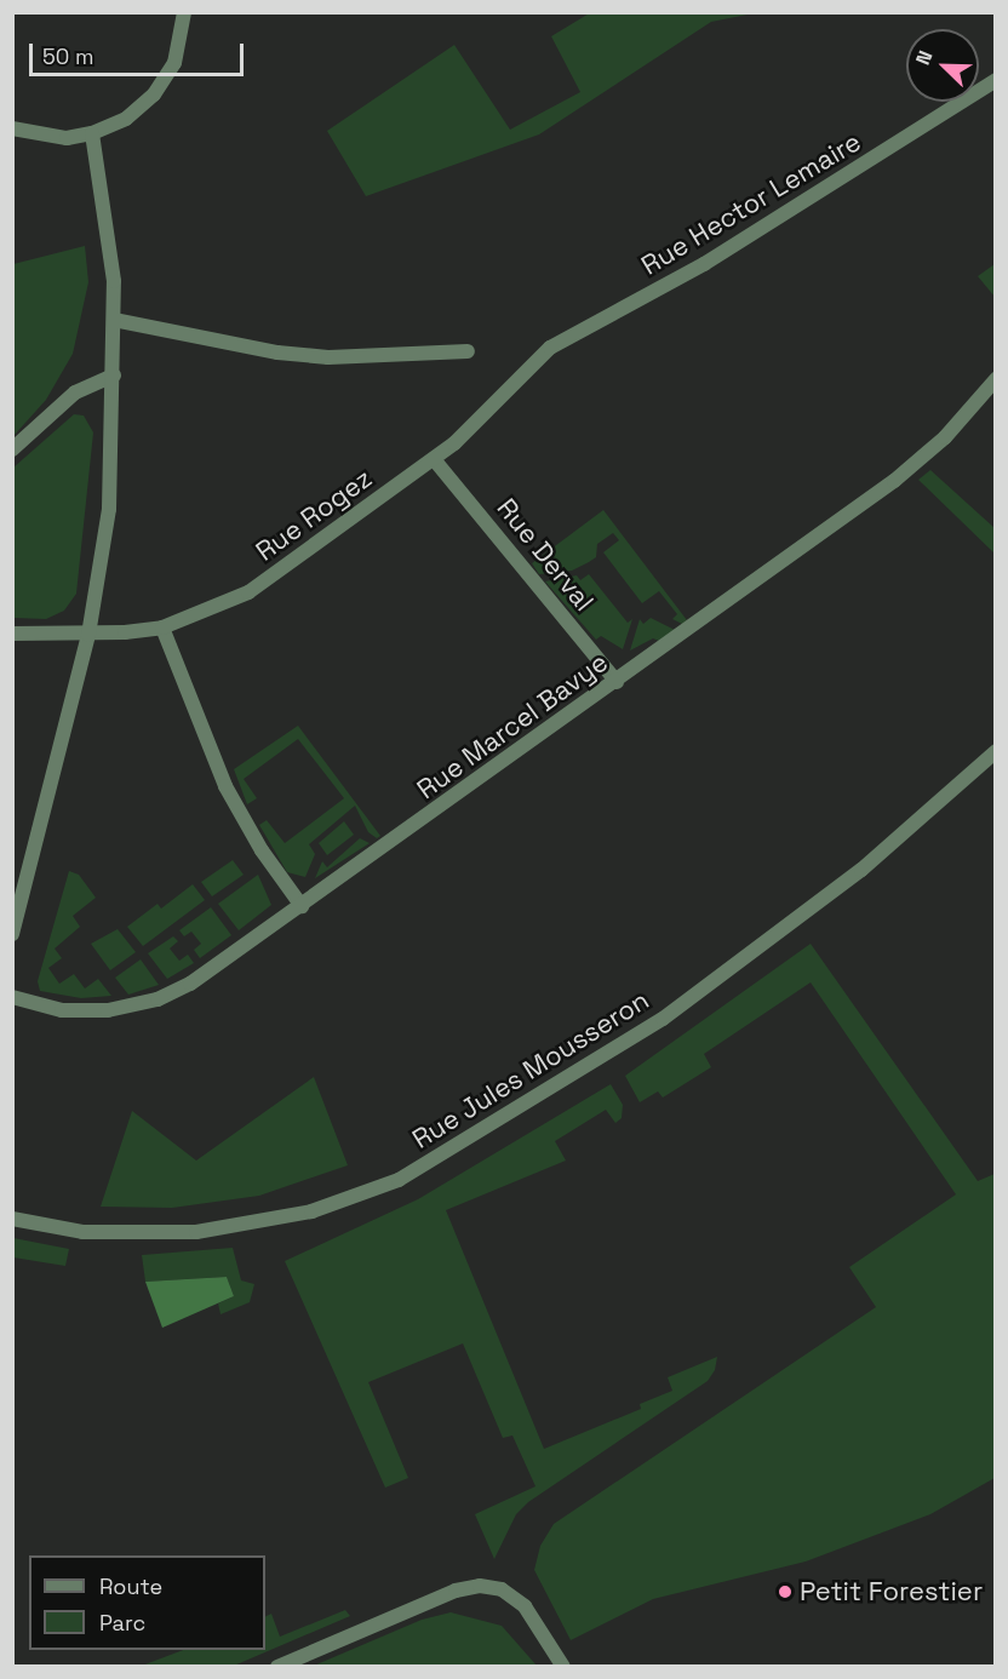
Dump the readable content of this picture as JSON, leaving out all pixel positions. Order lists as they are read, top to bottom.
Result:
{
  "streets": {
    "street": [
      "Rue Hector Lemaire",
      "Rue Rogez",
      "Rue Derval",
      "Rue Marcel Bavye",
      "Rue Jules Mousseron"
    ]
  },
  "crossings": [
    ["Rue Hector Lemaire", "Rue Rogez"],
    ["Rue Rogez", "Rue Derval"],
    ["Rue Derval", "Rue Marcel Bavye"]
  ],
  "places": ["Petit Forestier"],
  "legend": ["Route", "Parc"],
  "scale_bar": "50 m",
  "north": "top left"
}
